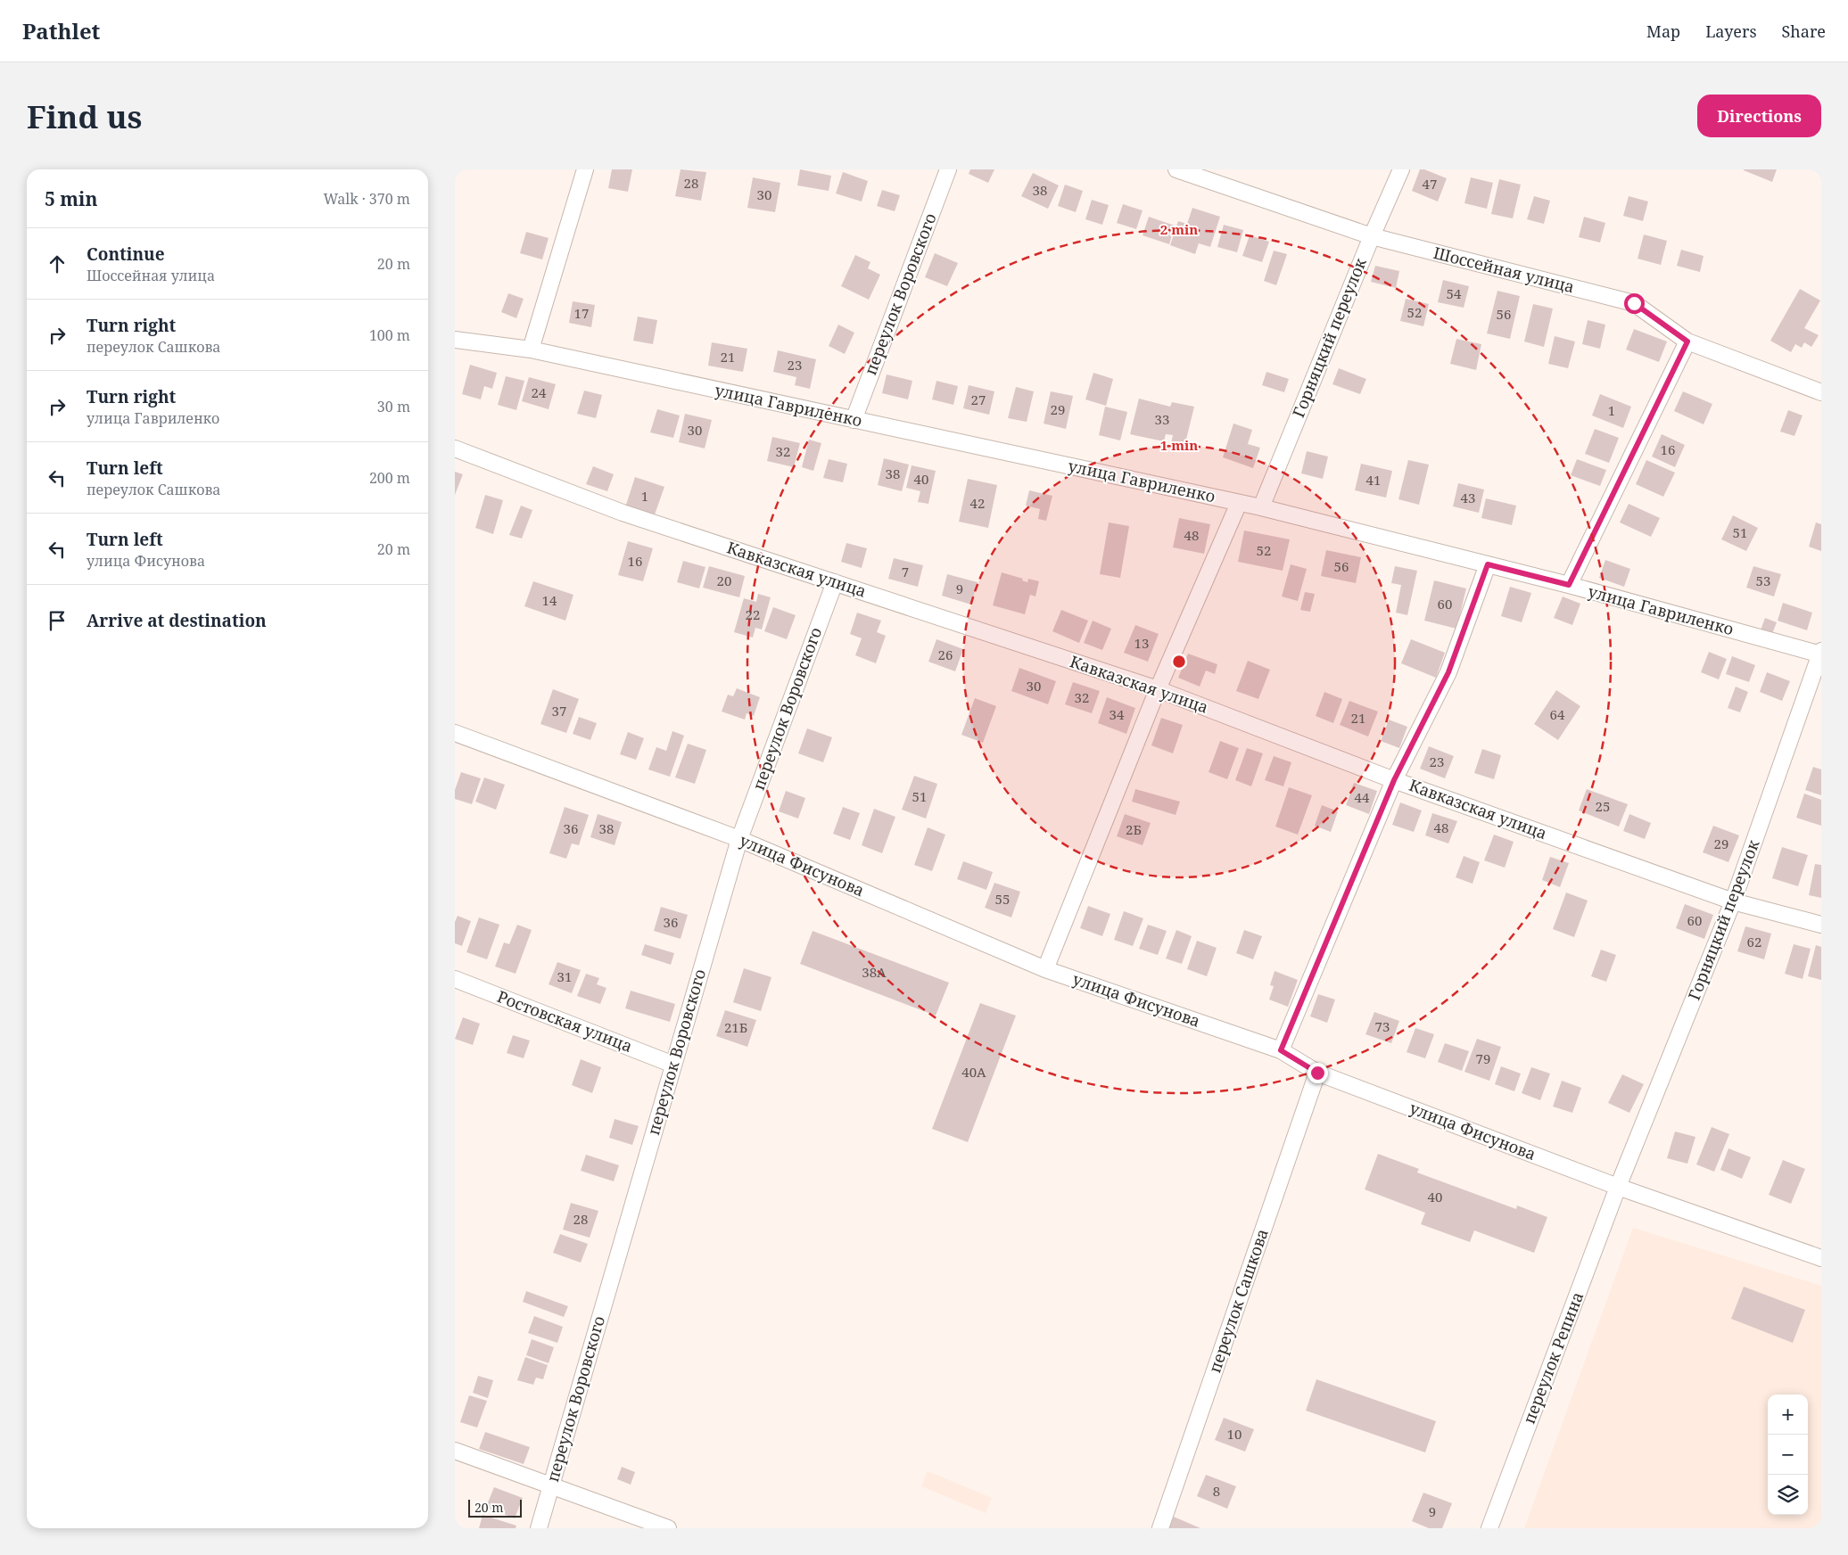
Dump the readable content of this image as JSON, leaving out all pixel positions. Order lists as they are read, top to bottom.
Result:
{
  "streets": {
    "street": [
      "Шоссейная улица",
      "переулок Воровского",
      "Горняцкий переулок",
      "улица Гавриленко",
      "Кавказская улица",
      "улица Фисунова",
      "Ростовская улица",
      "переулок Сашкова",
      "переулок Репина"
    ]
  },
  "crossings": [
    ["Шоссейная улица", "Горняцкий переулок"],
    ["переулок Воровского", "улица Гавриленко"],
    ["переулок Воровского", "Кавказская улица"],
    ["переулок Воровского", "улица Фисунова"],
    ["переулок Воровского", "Ростовская улица"],
    ["Горняцкий переулок", "улица Гавриленко"],
    ["Горняцкий переулок", "Кавказская улица"],
    ["Горняцкий переулок", "улица Фисунова"],
    ["Горняцкий переулок", "переулок Репина"],
    ["улица Фисунова", "переулок Сашкова"],
    ["улица Фисунова", "переулок Репина"]
  ],
  "house_numbers": [
    "28",
    "47",
    "38",
    "30",
    "54",
    "52",
    "17",
    "56",
    "21",
    "23",
    "24",
    "27",
    "29",
    "1",
    "33",
    "30",
    "16",
    "32",
    "38",
    "40",
    "41",
    "1",
    "43",
    "42",
    "51",
    "48",
    "52",
    "16",
    "56",
    "7",
    "20",
    "53",
    "9",
    "14",
    "60",
    "22",
    "13",
    "26",
    "30",
    "32",
    "37",
    "34",
    "64",
    "21",
    "23",
    "51",
    "44",
    "25",
    "48",
    "36",
    "38",
    "2Б",
    "29",
    "55",
    "60",
    "36",
    "62",
    "38А",
    "31",
    "73",
    "21Б",
    "79",
    "40А",
    "40",
    "28",
    "10",
    "8",
    "9"
  ],
  "scale_bar": "20 m",
  "page": {
    "header": "Pathlet",
    "nav": ["Map", "Layers", "Share"],
    "buttons": "Directions",
    "title": "Find us",
    "heading": ["5 min", "Walk · 370 m"],
    "list": [
      ["Continue", "Шоссейная улица", "20 m"],
      ["Turn right", "переулок Сашкова", "100 m"],
      ["Turn right", "улица Гавриленко", "30 m"],
      ["Turn left", "переулок Сашкова", "200 m"],
      ["Turn left", "улица Фисунова", "20 m"],
      "Arrive at destination"
    ],
    "map_buttons": ["+", "−"],
    "scale": "20 m"
  },
  "rings": ["2 min", "1 min"]
}
